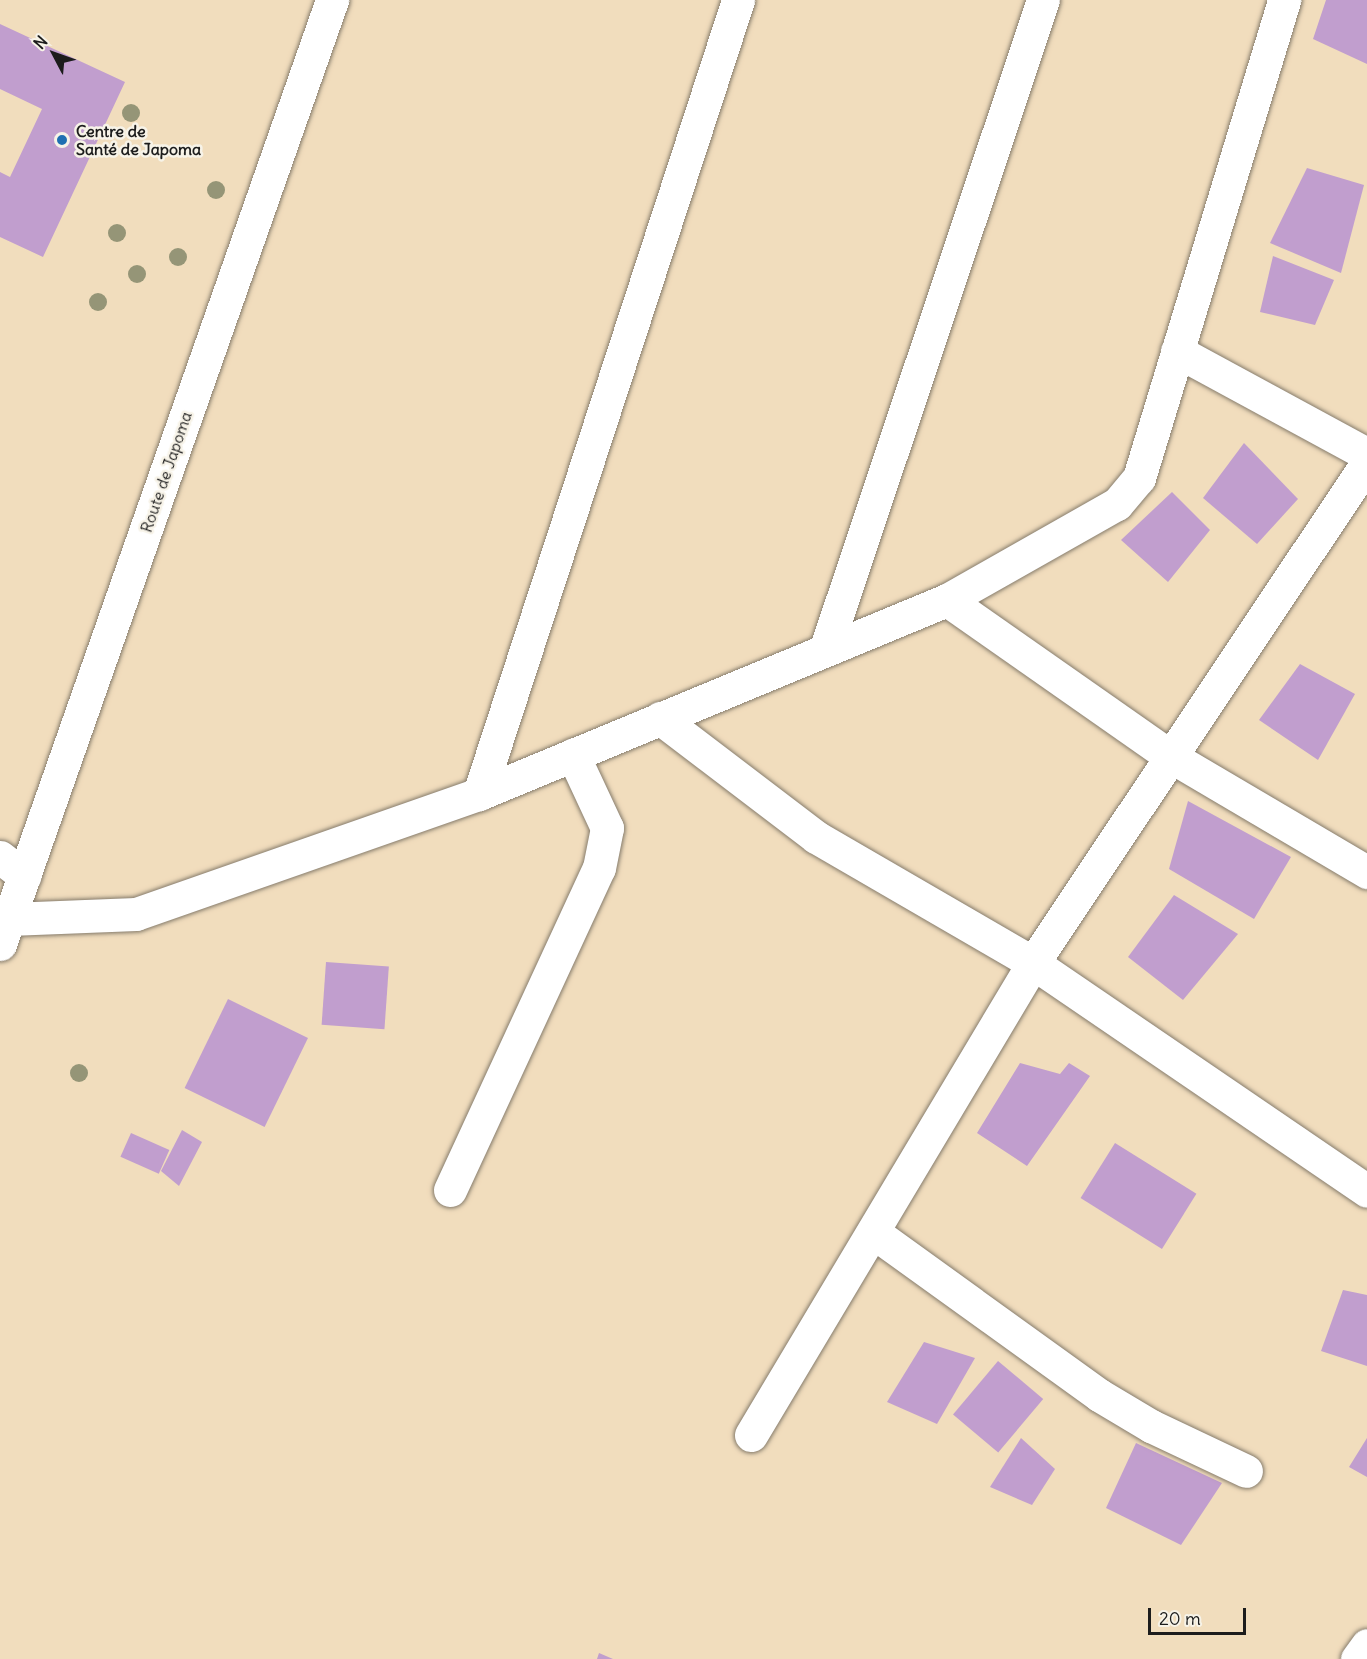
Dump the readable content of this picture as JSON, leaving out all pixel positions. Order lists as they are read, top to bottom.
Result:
{
  "streets": {
    "street": ["Route de Japoma"]
  },
  "places": ["Centre de Santé de Japoma"],
  "scale_bar": "20 m",
  "north": "top left"
}
